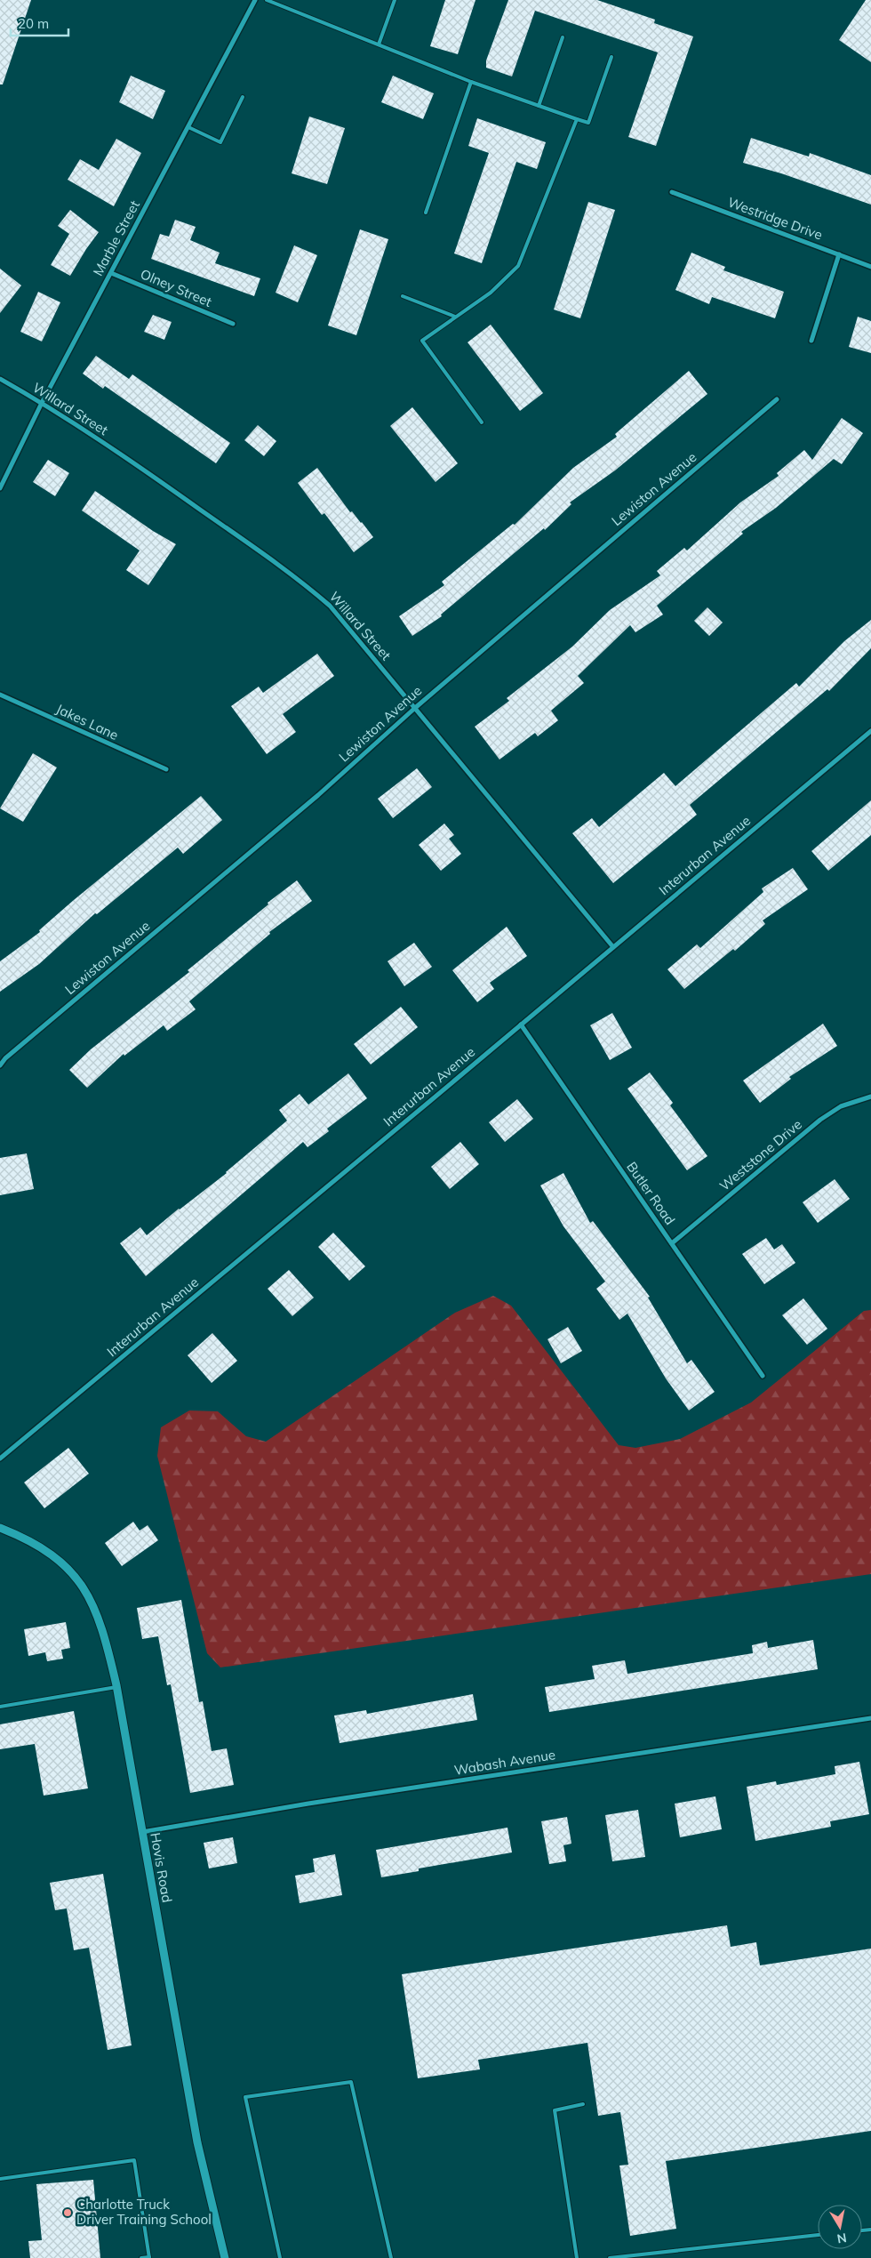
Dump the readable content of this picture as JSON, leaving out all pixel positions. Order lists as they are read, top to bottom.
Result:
{
  "streets": {
    "street": [
      "Westridge Drive",
      "Marble Street",
      "Olney Street",
      "Willard Street",
      "Lewiston Avenue",
      "Jakes Lane",
      "Interurban Avenue",
      "Weststone Drive",
      "Butler Road",
      "Wabash Avenue",
      "Hovis Road"
    ]
  },
  "crossings": [
    ["Marble Street", "Olney Street"],
    ["Marble Street", "Willard Street"],
    ["Willard Street", "Lewiston Avenue"],
    ["Willard Street", "Interurban Avenue"],
    ["Interurban Avenue", "Butler Road"],
    ["Weststone Drive", "Butler Road"],
    ["Wabash Avenue", "Hovis Road"]
  ],
  "places": ["Charlotte Truck Driver Training School"],
  "scale_bar": "20 m",
  "north": "bottom"
}
